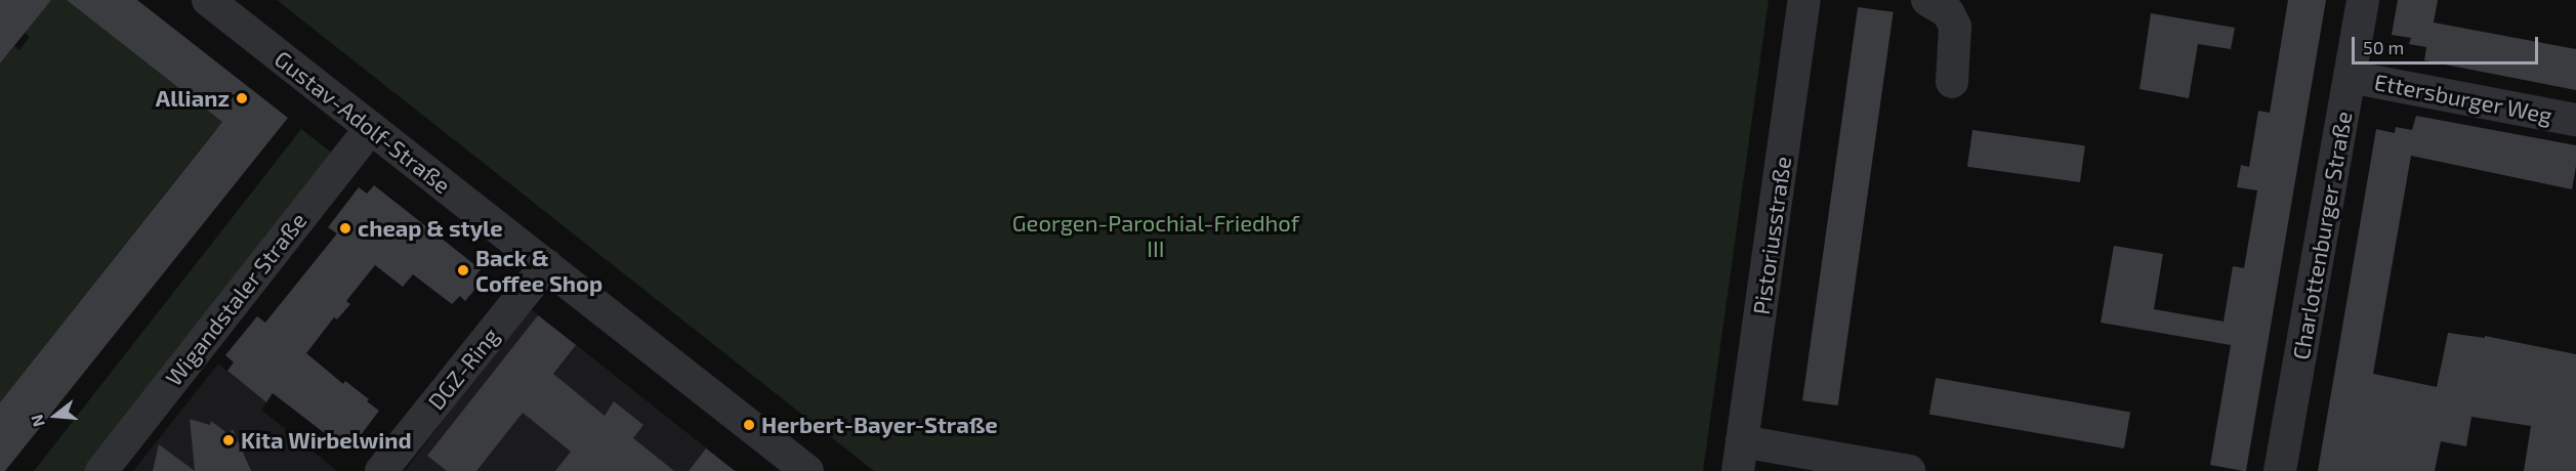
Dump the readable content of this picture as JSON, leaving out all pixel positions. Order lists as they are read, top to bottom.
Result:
{
  "streets": {
    "street": [
      "Ettersburger Weg",
      "Gustav-Adolf-Straße",
      "Pistoriusstraße",
      "Charlottenburger Straße",
      "Wigandstaler Straße",
      "DGZ-Ring"
    ]
  },
  "crossings": [
    ["Ettersburger Weg", "Charlottenburger Straße"],
    ["Gustav-Adolf-Straße", "Wigandstaler Straße"],
    ["Gustav-Adolf-Straße", "DGZ-Ring"]
  ],
  "parks": ["Georgen-Parochial-Friedhof III"],
  "places": [
    "Allianz",
    "cheap & style",
    "Back & Coffee Shop",
    "Herbert-Bayer-Straße",
    "Kita Wirbelwind"
  ],
  "scale_bar": "50 m",
  "north": "left"
}
